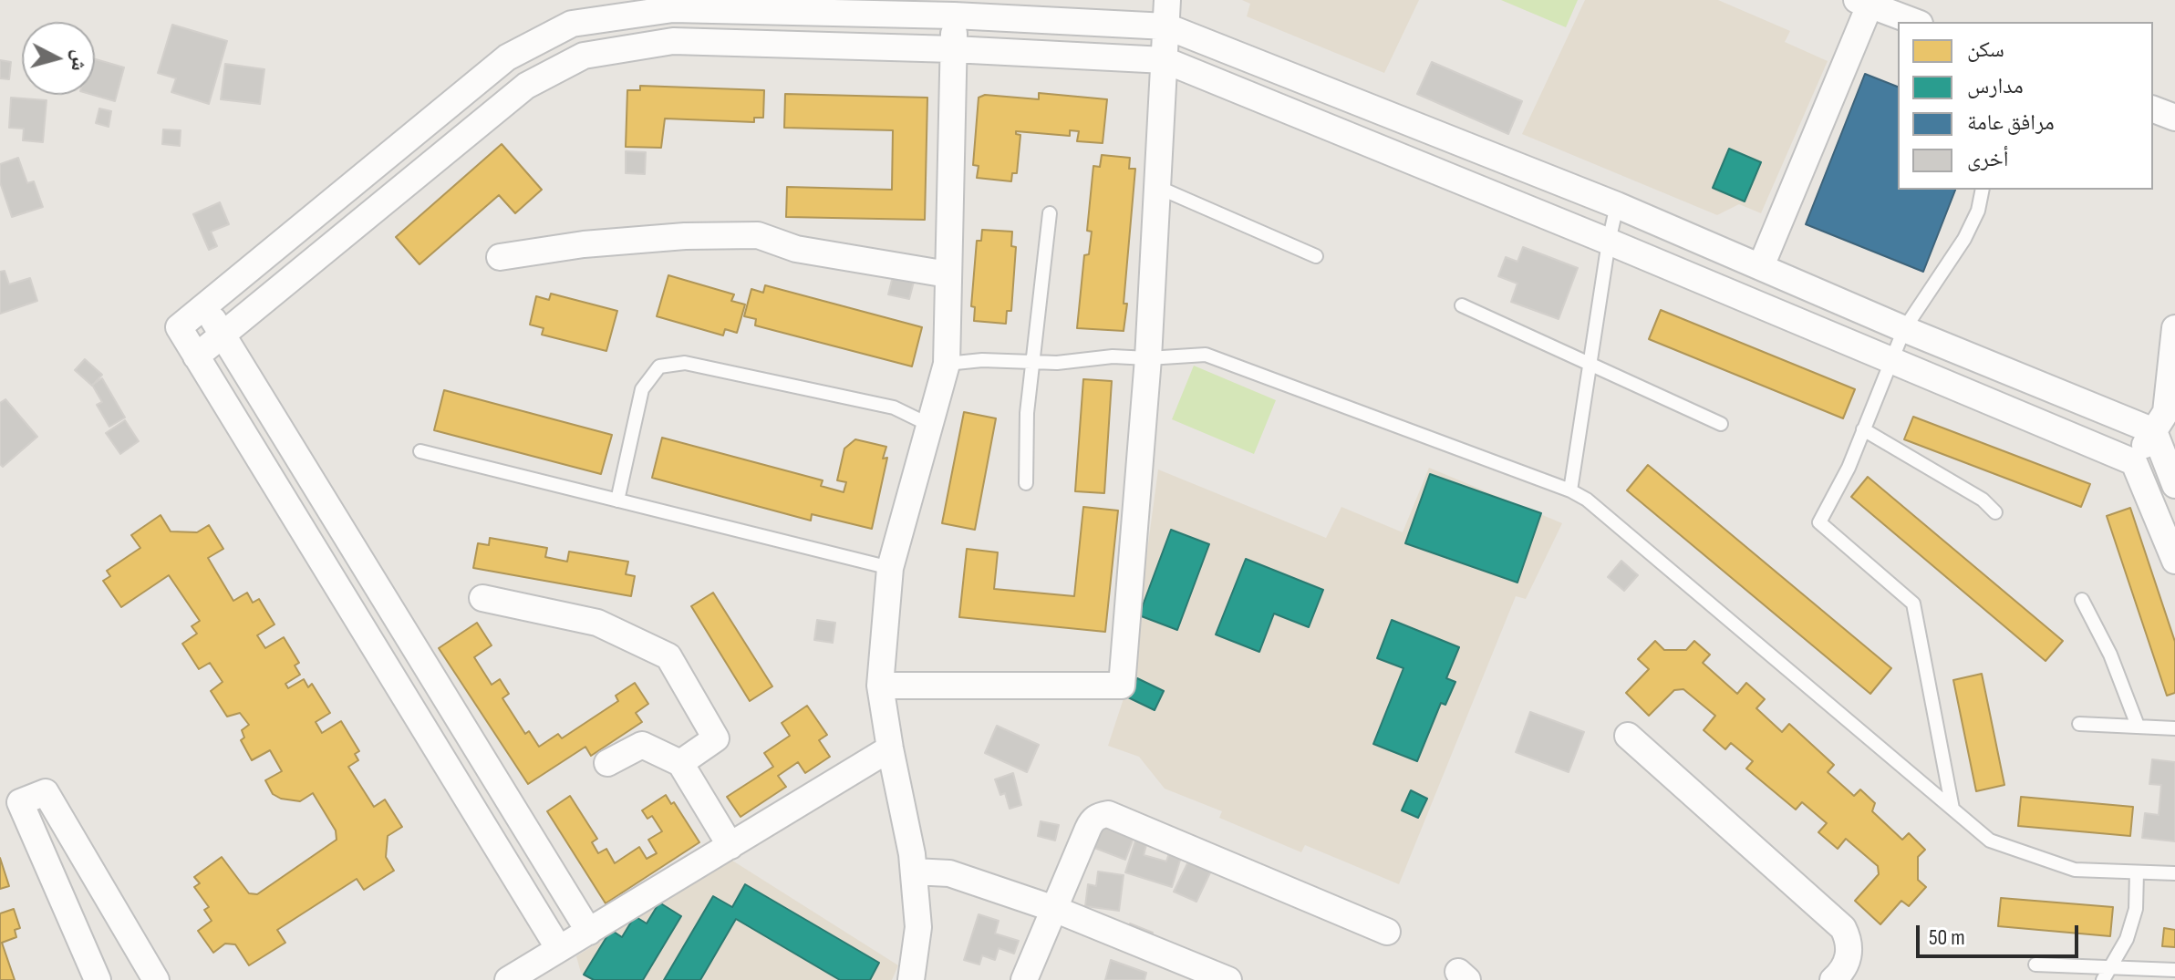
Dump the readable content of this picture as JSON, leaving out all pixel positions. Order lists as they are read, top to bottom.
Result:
{
  "legend": [
    "سكن",
    "مدارس",
    "مرافق عامة",
    "أخرى"
  ],
  "scale_bar": "50 m",
  "north": "right"
}
